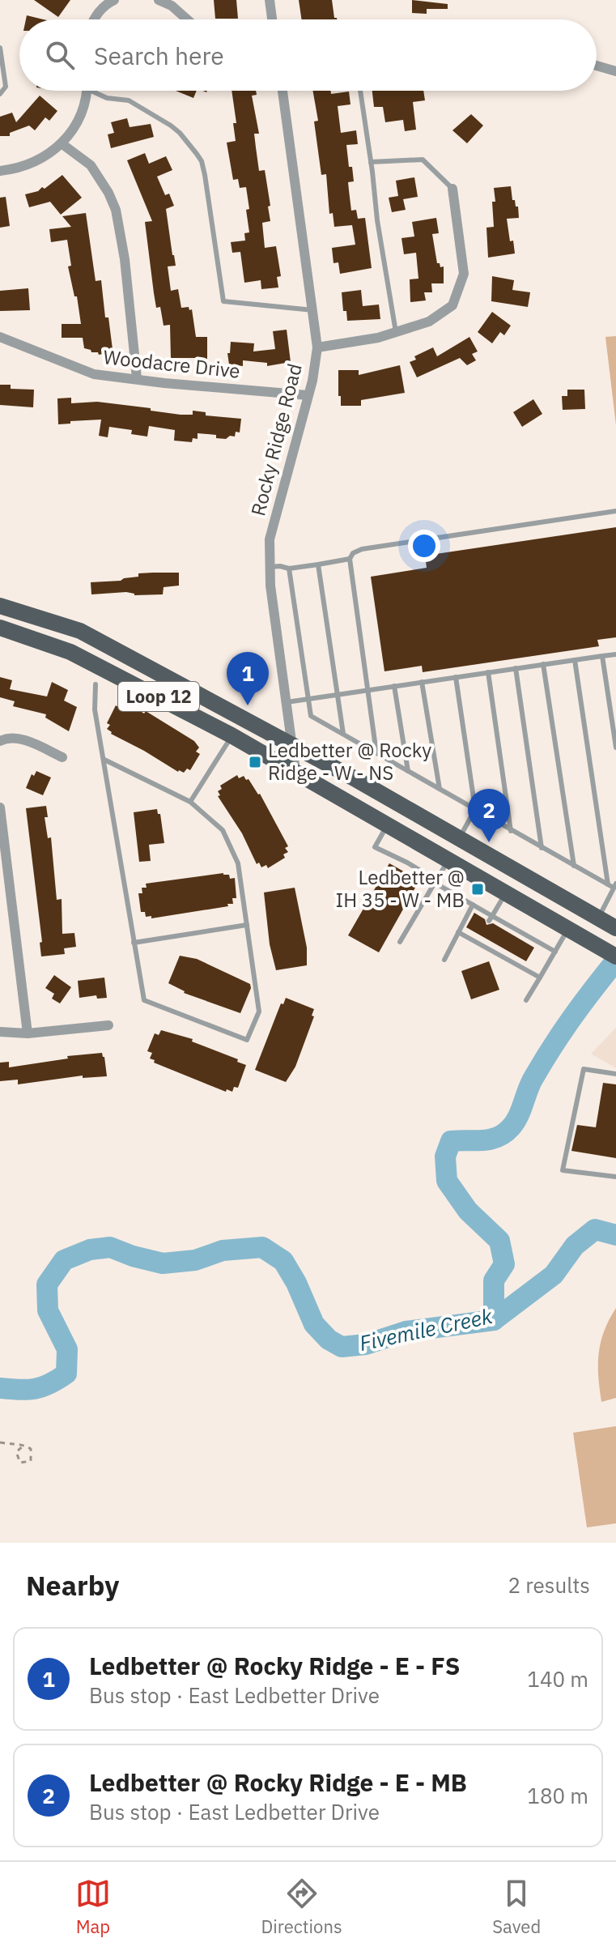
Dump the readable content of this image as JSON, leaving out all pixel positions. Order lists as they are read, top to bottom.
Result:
{
  "streets": {
    "main road": ["Loop 12"],
    "street": ["Woodacre Drive", "Rocky Ridge Road"]
  },
  "crossings": [
    ["Woodacre Drive", "Rocky Ridge Road"],
    ["Rocky Ridge Road", "Loop 12"]
  ],
  "water": ["Fivemile Creek"],
  "places": {
    "transit": ["Ledbetter @ Rocky Ridge - W - NS", "Ledbetter @ IH 35 - W - MB"]
  },
  "page": {
    "search": "Search here",
    "pins": ["1", "2"],
    "heading": ["Nearby", "2 results"],
    "list": [
      {
        "mark": "1",
        "name": "Ledbetter @ Rocky Ridge - E - FS",
        "note": "Bus stop · East Ledbetter Drive",
        "value": "140 m"
      },
      {
        "mark": "2",
        "name": "Ledbetter @ Rocky Ridge - E - MB",
        "note": "Bus stop · East Ledbetter Drive",
        "value": "180 m"
      }
    ],
    "nav": ["Map", "Directions", "Saved"]
  }
}
